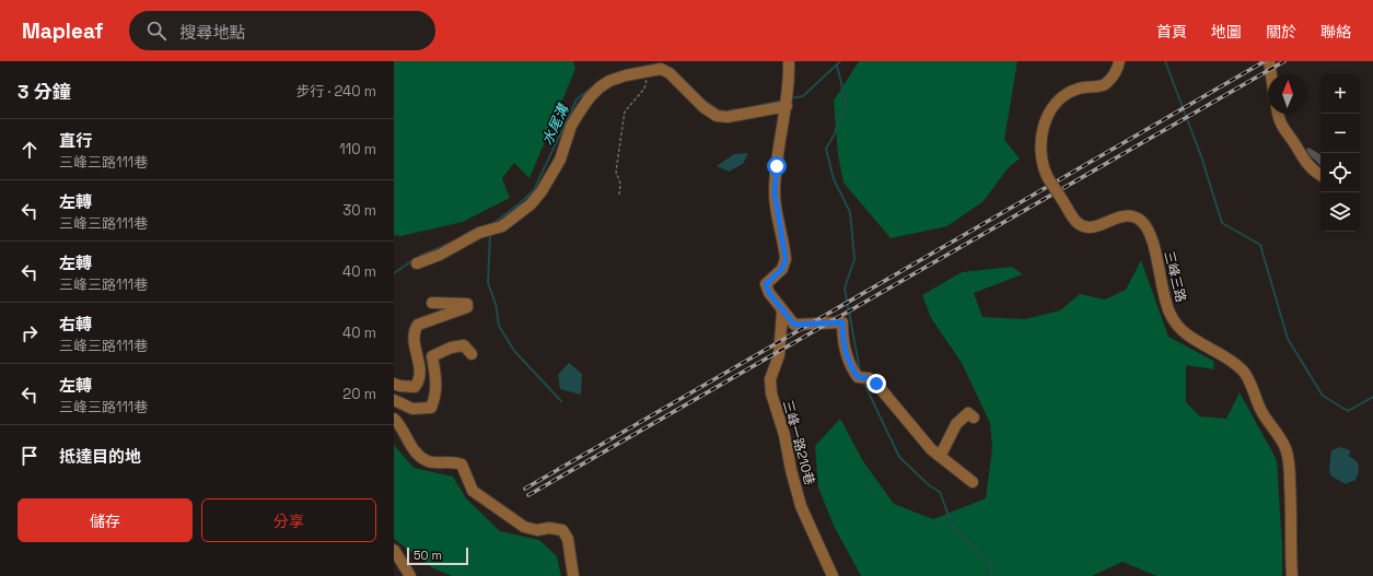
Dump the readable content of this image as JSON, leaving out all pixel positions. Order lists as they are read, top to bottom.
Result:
{
  "streets": {
    "street": ["三峰三路", "三峰一路210巷"]
  },
  "water": ["水尾溝"],
  "scale_bar": "50 m",
  "north": "top",
  "page": {
    "header": "Mapleaf",
    "search": "搜尋地點",
    "nav": [
      "首頁",
      "地圖",
      "關於",
      "聯絡"
    ],
    "heading": ["3 分鐘", "步行 · 240 m"],
    "map_buttons": ["+", "−"],
    "list": [
      ["直行", "三峰三路111巷", "110 m"],
      ["左轉", "三峰三路111巷", "30 m"],
      ["左轉", "三峰三路111巷", "40 m"],
      ["右轉", "三峰三路111巷", "40 m"],
      ["左轉", "三峰三路111巷", "20 m"],
      "抵達目的地"
    ],
    "buttons": ["儲存", "分享"],
    "scale": "50 m"
  }
}
